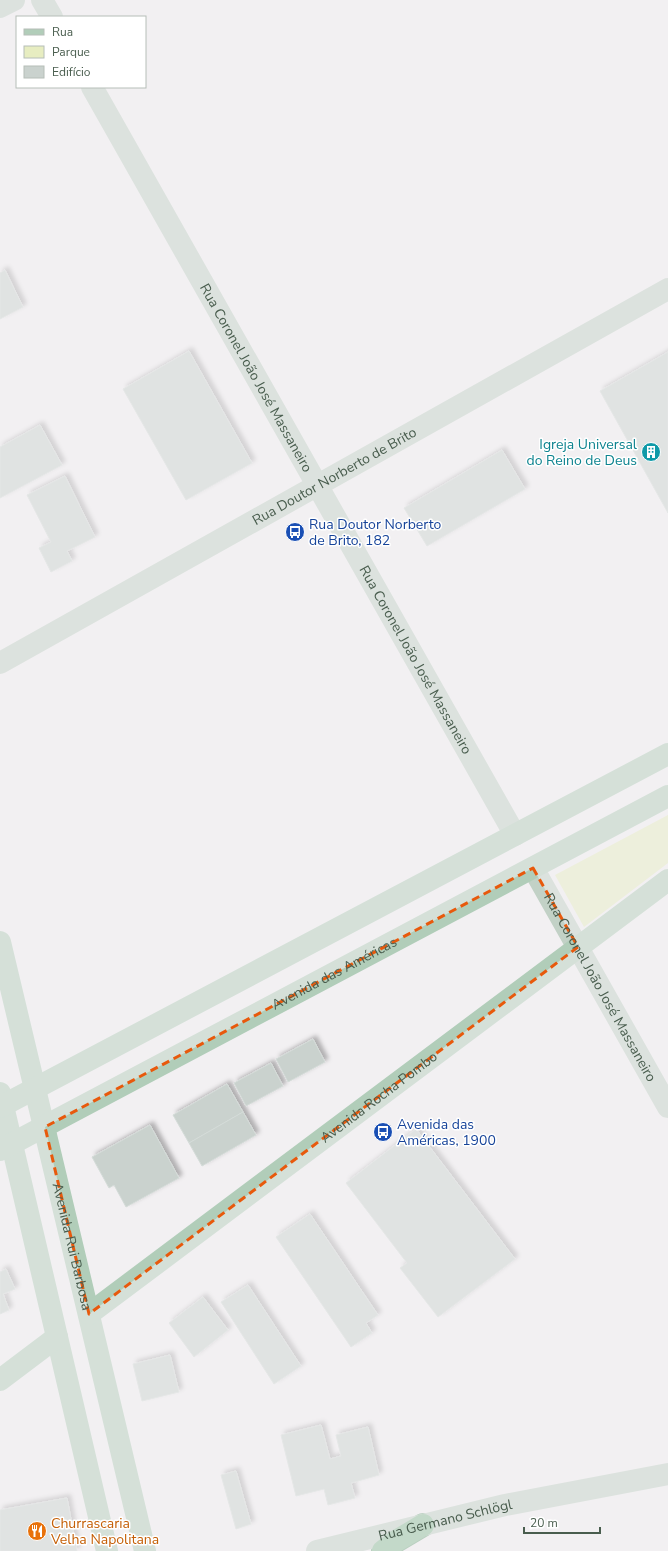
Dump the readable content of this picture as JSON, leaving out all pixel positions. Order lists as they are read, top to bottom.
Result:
{
  "streets": {
    "main road": ["Avenida das Américas", "Avenida Rocha Pombo", "Avenida Rui Barbosa"],
    "street": ["Rua Coronel João José Massaneiro", "Rua Doutor Norberto de Brito", "Rua Germano Schlögl"]
  },
  "crossings": [
    ["Rua Coronel João José Massaneiro", "Rua Doutor Norberto de Brito"],
    ["Rua Coronel João José Massaneiro", "Avenida das Américas"],
    ["Rua Coronel João José Massaneiro", "Avenida Rocha Pombo"],
    ["Avenida das Américas", "Avenida Rui Barbosa"],
    ["Avenida Rocha Pombo", "Avenida Rui Barbosa"]
  ],
  "places": {
    "building": ["Igreja Universal do Reino de Deus"],
    "bus stop": ["Rua Doutor Norberto de Brito, 182", "Avenida das Américas, 1900"],
    "restaurant": ["Churrascaria Velha Napolitana"]
  },
  "legend": ["Rua", "Parque", "Edifício"],
  "scale_bar": "20 m"
}
